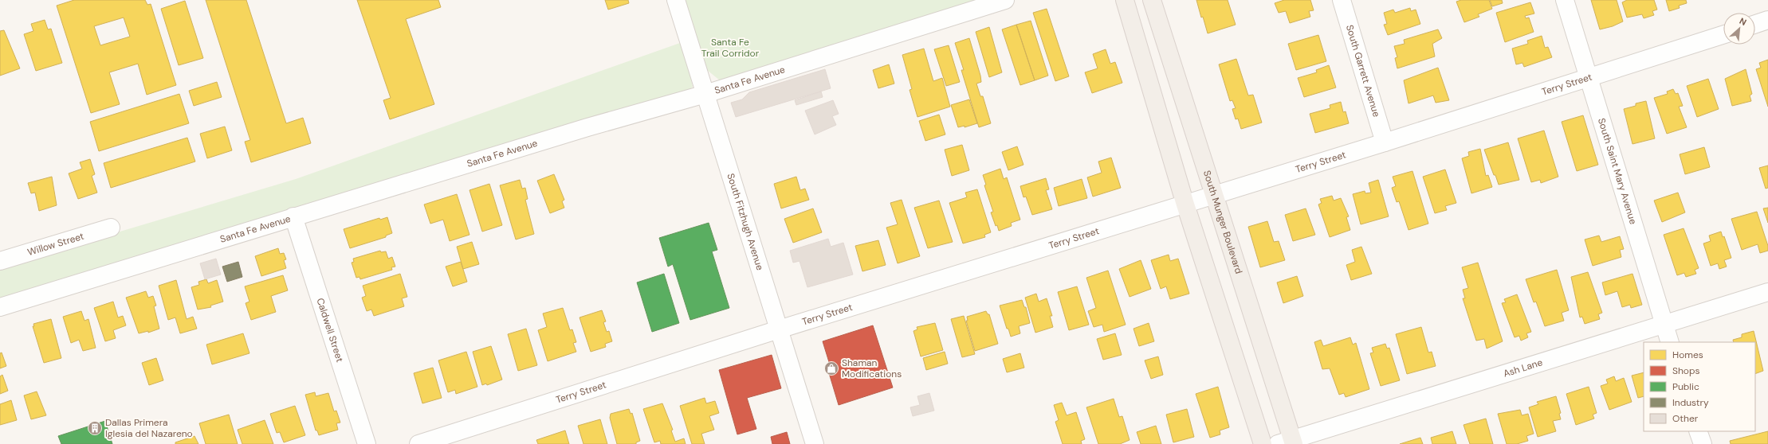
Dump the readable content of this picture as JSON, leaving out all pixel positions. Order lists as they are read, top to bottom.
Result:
{
  "streets": {
    "main road": ["South Munger Boulevard"],
    "street": [
      "South Garrett Avenue",
      "Santa Fe Avenue",
      "Terry Street",
      "South Saint Mary Avenue",
      "South Fitzhugh Avenue",
      "Willow Street",
      "Caldwell Street",
      "Ash Lane"
    ]
  },
  "crossings": [
    ["South Garrett Avenue", "Terry Street"],
    ["Santa Fe Avenue", "South Fitzhugh Avenue"],
    ["Santa Fe Avenue", "Caldwell Street"],
    ["Terry Street", "South Saint Mary Avenue"],
    ["Terry Street", "South Fitzhugh Avenue"],
    ["Terry Street", "South Munger Boulevard"],
    ["South Saint Mary Avenue", "Ash Lane"],
    ["South Munger Boulevard", "Ash Lane"]
  ],
  "parks": ["Santa Fe Trail Corridor"],
  "places": {
    "shop": ["Shaman Modifications"],
    "building": ["Dallas Primera Iglesia del Nazareno"]
  },
  "legend": [
    "Homes",
    "Shops",
    "Public",
    "Industry",
    "Other"
  ],
  "north": "top right"
}
